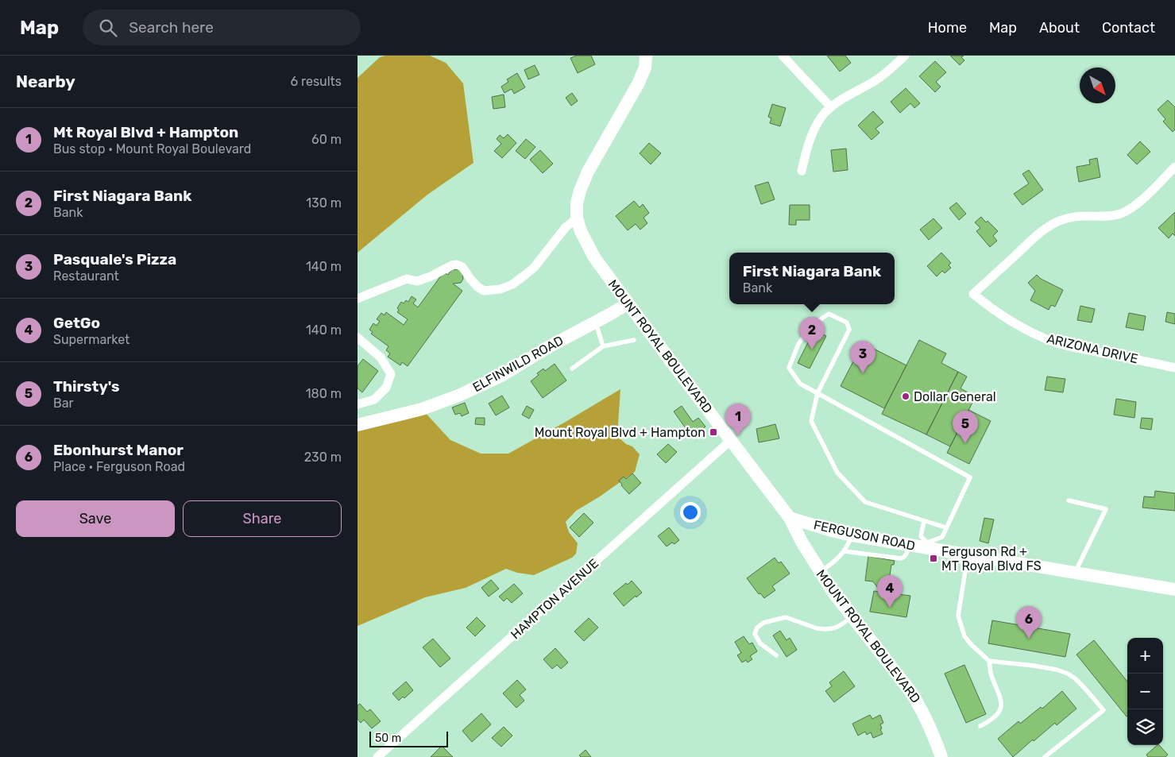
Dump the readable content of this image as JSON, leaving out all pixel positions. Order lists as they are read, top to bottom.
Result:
{
  "streets": {
    "main road": ["MOUNT ROYAL BOULEVARD", "ELFINWILD ROAD", "FERGUSON ROAD"],
    "street": ["ARIZONA DRIVE", "HAMPTON AVENUE"]
  },
  "crossings": [
    ["MOUNT ROYAL BOULEVARD", "ELFINWILD ROAD"],
    ["MOUNT ROYAL BOULEVARD", "FERGUSON ROAD"],
    ["MOUNT ROYAL BOULEVARD", "HAMPTON AVENUE"]
  ],
  "places": {
    "other": ["Dollar General"],
    "transit": ["Mount Royal Blvd + Hampton", "Ferguson Rd + MT Royal Blvd FS"]
  },
  "scale_bar": "50 m",
  "north": "bottom right",
  "page": {
    "header": "Map",
    "search": "Search here",
    "nav": [
      "Home",
      "Map",
      "About",
      "Contact"
    ],
    "heading": ["Nearby", "6 results"],
    "list": [
      {
        "mark": "1",
        "name": "Mt Royal Blvd + Hampton",
        "note": "Bus stop · Mount Royal Boulevard",
        "value": "60 m"
      },
      {
        "mark": "2",
        "name": "First Niagara Bank",
        "note": "Bank",
        "value": "130 m"
      },
      {
        "mark": "3",
        "name": "Pasquale's Pizza",
        "note": "Restaurant",
        "value": "140 m"
      },
      {
        "mark": "4",
        "name": "GetGo",
        "note": "Supermarket",
        "value": "140 m"
      },
      {
        "mark": "5",
        "name": "Thirsty's",
        "note": "Bar",
        "value": "180 m"
      },
      {
        "mark": "6",
        "name": "Ebonhurst Manor",
        "note": "Place · Ferguson Road",
        "value": "230 m"
      }
    ],
    "popup": ["First Niagara Bank", "Bank"],
    "pins": [
      "2",
      "3",
      "1",
      "5",
      "4",
      "6"
    ],
    "buttons": ["Save", "Share"],
    "map_buttons": ["+", "−"],
    "scale": "50 m"
  }
}
